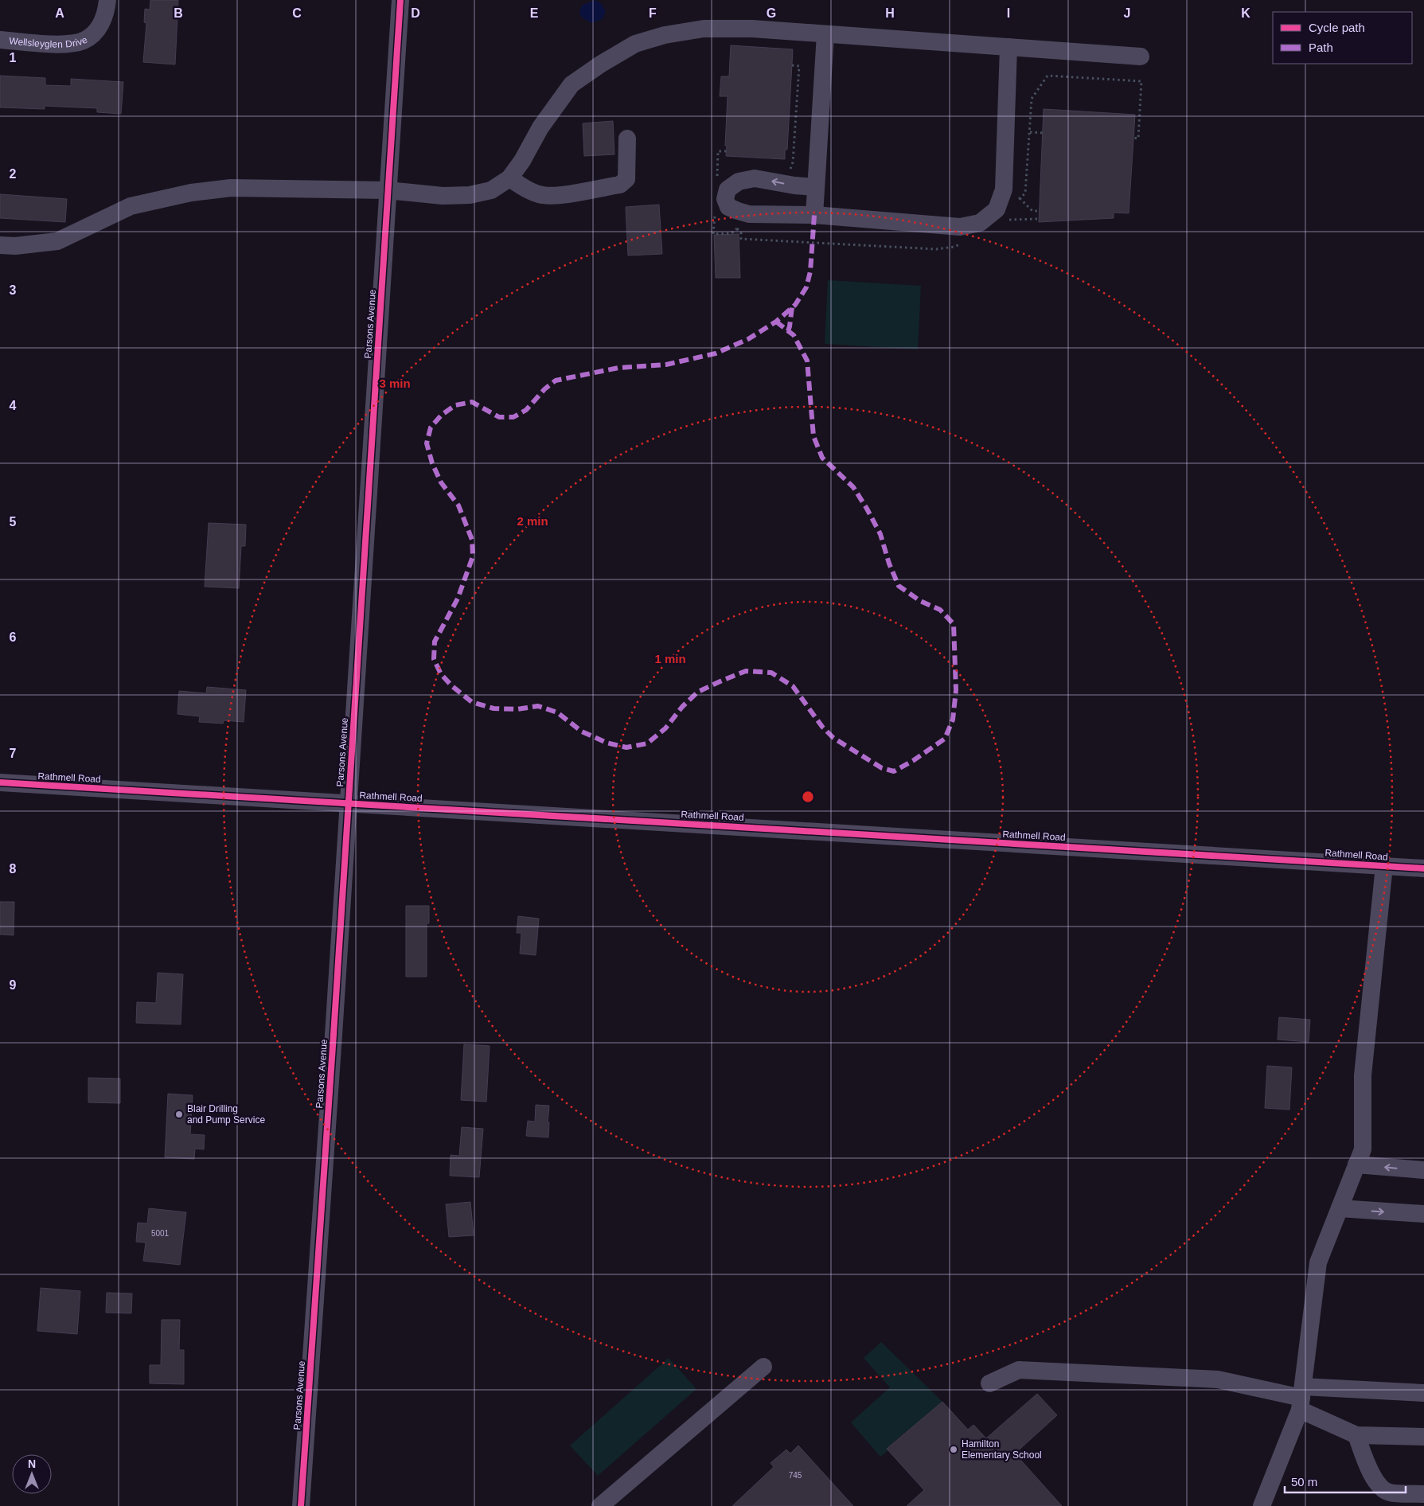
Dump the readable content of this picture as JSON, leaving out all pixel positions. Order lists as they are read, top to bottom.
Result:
{
  "streets": {
    "street": ["Wellsleyglen Drive", "Parsons Avenue", "Rathmell Road"]
  },
  "crossings": [
    ["Parsons Avenue", "Rathmell Road"]
  ],
  "places": ["Blair Drilling and Pump Service", "Hamilton Elementary School"],
  "house_numbers": ["5001", "745"],
  "legend": ["Cycle path", "Path"],
  "scale_bar": "50 m",
  "north": "top",
  "grid": {
    "columns": [
      "A",
      "B",
      "C",
      "D",
      "E",
      "F",
      "G",
      "H",
      "I",
      "J",
      "K"
    ],
    "rows": [
      "1",
      "2",
      "3",
      "4",
      "5",
      "6",
      "7",
      "8",
      "9"
    ]
  },
  "rings": ["3 min", "2 min", "1 min"]
}
